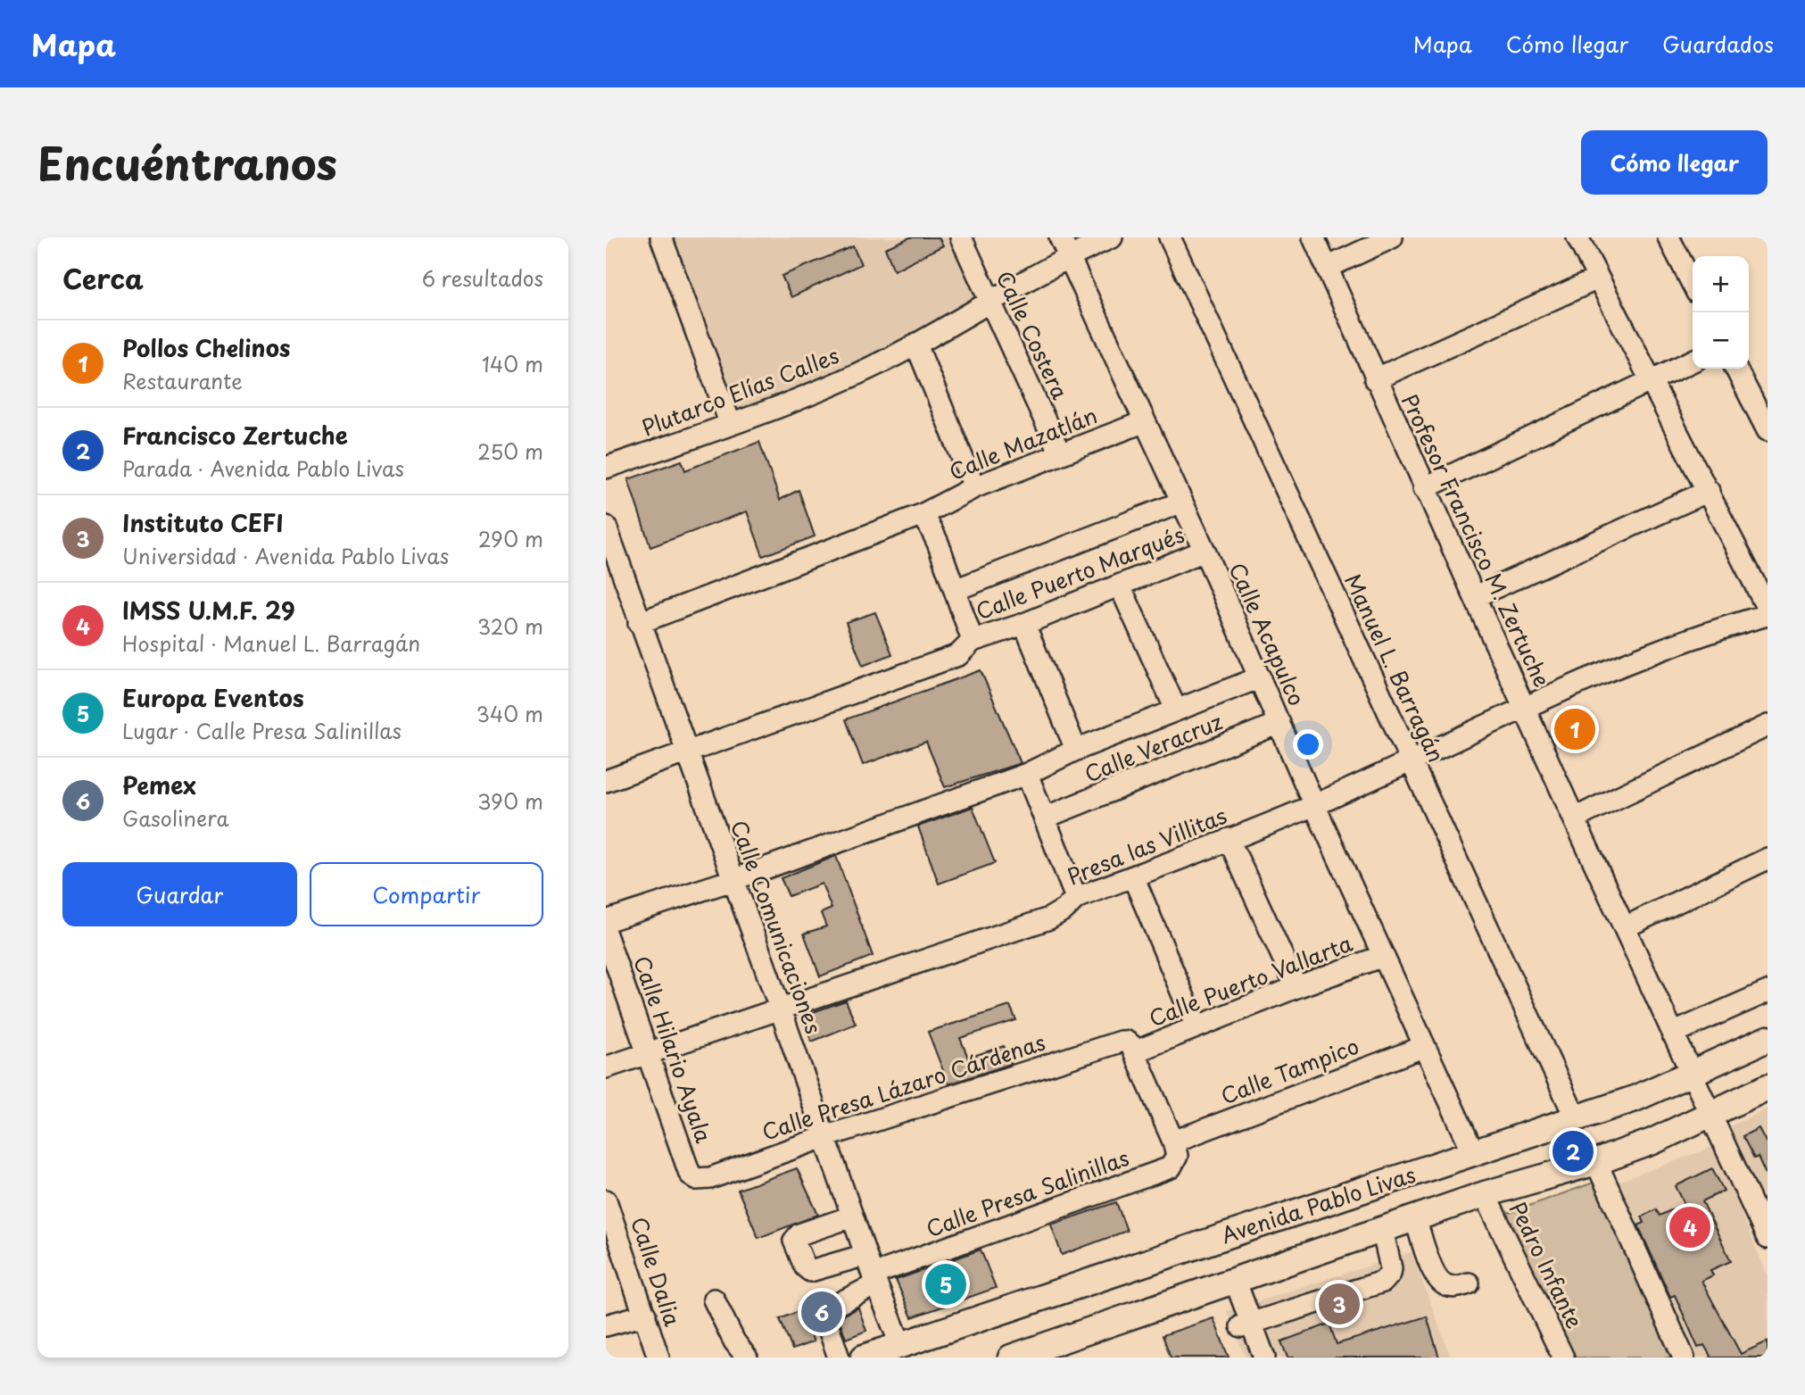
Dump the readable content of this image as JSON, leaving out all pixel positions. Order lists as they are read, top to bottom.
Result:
{
  "streets": {
    "main road": ["Avenida Pablo Livas"],
    "street": [
      "Calle Costera",
      "Plutarco Elías Calles",
      "Calle Mazatlán",
      "Profesor Francisco M. Zertuche",
      "Calle Puerto Marqués",
      "Calle Acapulco",
      "Manuel L. Barragán",
      "Calle Veracruz",
      "Presa las Villitas",
      "Calle Comunicaciones",
      "Calle Puerto Vallarta",
      "Calle Hilario Ayala",
      "Calle Tampico",
      "Calle Presa Lázaro Cárdenas",
      "Calle Presa Salinillas",
      "Pedro Infante",
      "Calle Dalia"
    ]
  },
  "crossings": [
    ["Calle Costera", "Plutarco Elías Calles"],
    ["Calle Costera", "Calle Mazatlán"],
    ["Plutarco Elías Calles", "Calle Acapulco"],
    ["Calle Mazatlán", "Calle Acapulco"],
    ["Calle Mazatlán", "Calle Comunicaciones"],
    ["Profesor Francisco M. Zertuche", "Presa las Villitas"],
    ["Profesor Francisco M. Zertuche", "Avenida Pablo Livas"],
    ["Calle Puerto Marqués", "Calle Acapulco"],
    ["Calle Puerto Marqués", "Calle Comunicaciones"],
    ["Calle Acapulco", "Calle Veracruz"],
    ["Calle Acapulco", "Presa las Villitas"],
    ["Calle Acapulco", "Calle Puerto Vallarta"],
    ["Calle Acapulco", "Calle Tampico"],
    ["Calle Acapulco", "Avenida Pablo Livas"],
    ["Manuel L. Barragán", "Presa las Villitas"],
    ["Manuel L. Barragán", "Avenida Pablo Livas"],
    ["Calle Veracruz", "Calle Comunicaciones"],
    ["Presa las Villitas", "Calle Comunicaciones"],
    ["Presa las Villitas", "Calle Hilario Ayala"],
    ["Calle Comunicaciones", "Calle Presa Lázaro Cárdenas"],
    ["Calle Comunicaciones", "Calle Presa Salinillas"],
    ["Calle Comunicaciones", "Avenida Pablo Livas"],
    ["Calle Puerto Vallarta", "Calle Presa Lázaro Cárdenas"],
    ["Calle Hilario Ayala", "Calle Presa Lázaro Cárdenas"],
    ["Calle Tampico", "Calle Presa Salinillas"],
    ["Avenida Pablo Livas", "Pedro Infante"]
  ],
  "page": {
    "header": "Mapa",
    "nav": ["Mapa", "Cómo llegar", "Guardados"],
    "title": "Encuéntranos",
    "buttons": [
      "Cómo llegar",
      ["Guardar", "Compartir"]
    ],
    "heading": ["Cerca", "6 resultados"],
    "map_buttons": ["+", "−"],
    "list": [
      {
        "mark": "1",
        "name": "Pollos Chelinos",
        "note": "Restaurante",
        "value": "140 m"
      },
      {
        "mark": "2",
        "name": "Francisco Zertuche",
        "note": "Parada · Avenida Pablo Livas",
        "value": "250 m"
      },
      {
        "mark": "3",
        "name": "Instituto CEFI",
        "note": "Universidad · Avenida Pablo Livas",
        "value": "290 m"
      },
      {
        "mark": "4",
        "name": "IMSS U.M.F. 29",
        "note": "Hospital · Manuel L. Barragán",
        "value": "320 m"
      },
      {
        "mark": "5",
        "name": "Europa Eventos",
        "note": "Lugar · Calle Presa Salinillas",
        "value": "340 m"
      },
      {
        "mark": "6",
        "name": "Pemex",
        "note": "Gasolinera",
        "value": "390 m"
      }
    ],
    "pins": [
      "1",
      "2",
      "4",
      "5",
      "3",
      "6"
    ]
  }
}
